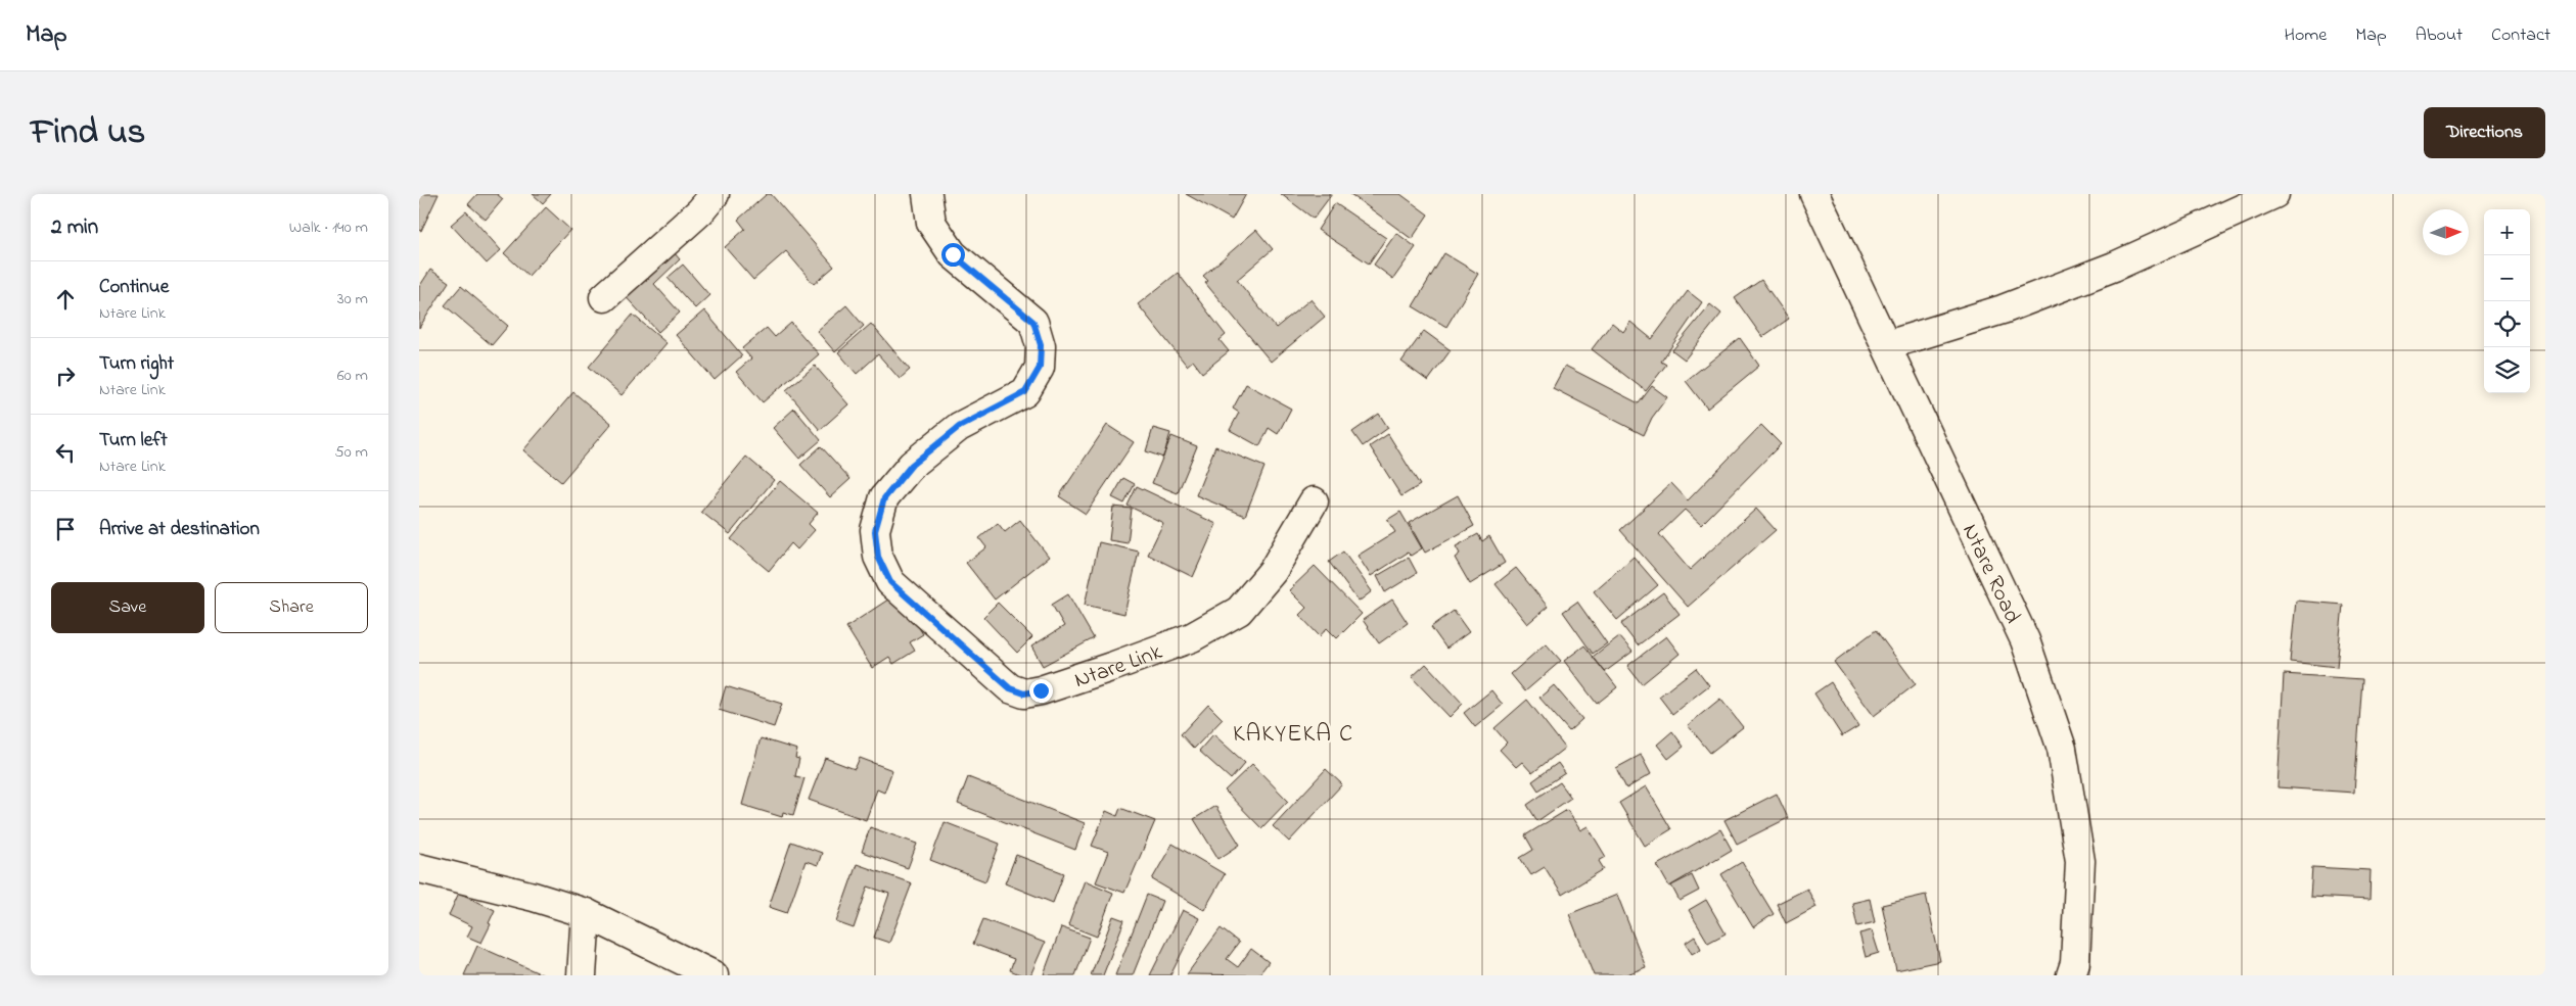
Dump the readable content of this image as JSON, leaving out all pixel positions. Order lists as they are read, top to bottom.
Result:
{
  "streets": {
    "street": ["Ntare Road", "Ntare Link"]
  },
  "districts": ["KAKYEKA C"],
  "north": "right",
  "page": {
    "header": "Map",
    "nav": [
      "Home",
      "Map",
      "About",
      "Contact"
    ],
    "title": "Find us",
    "buttons": [
      "Directions",
      ["Save", "Share"]
    ],
    "heading": ["2 min", "Walk · 140 m"],
    "map_buttons": ["+", "−"],
    "list": [
      ["Continue", "Ntare Link", "30 m"],
      ["Turn right", "Ntare Link", "60 m"],
      ["Turn left", "Ntare Link", "50 m"],
      "Arrive at destination"
    ]
  }
}
